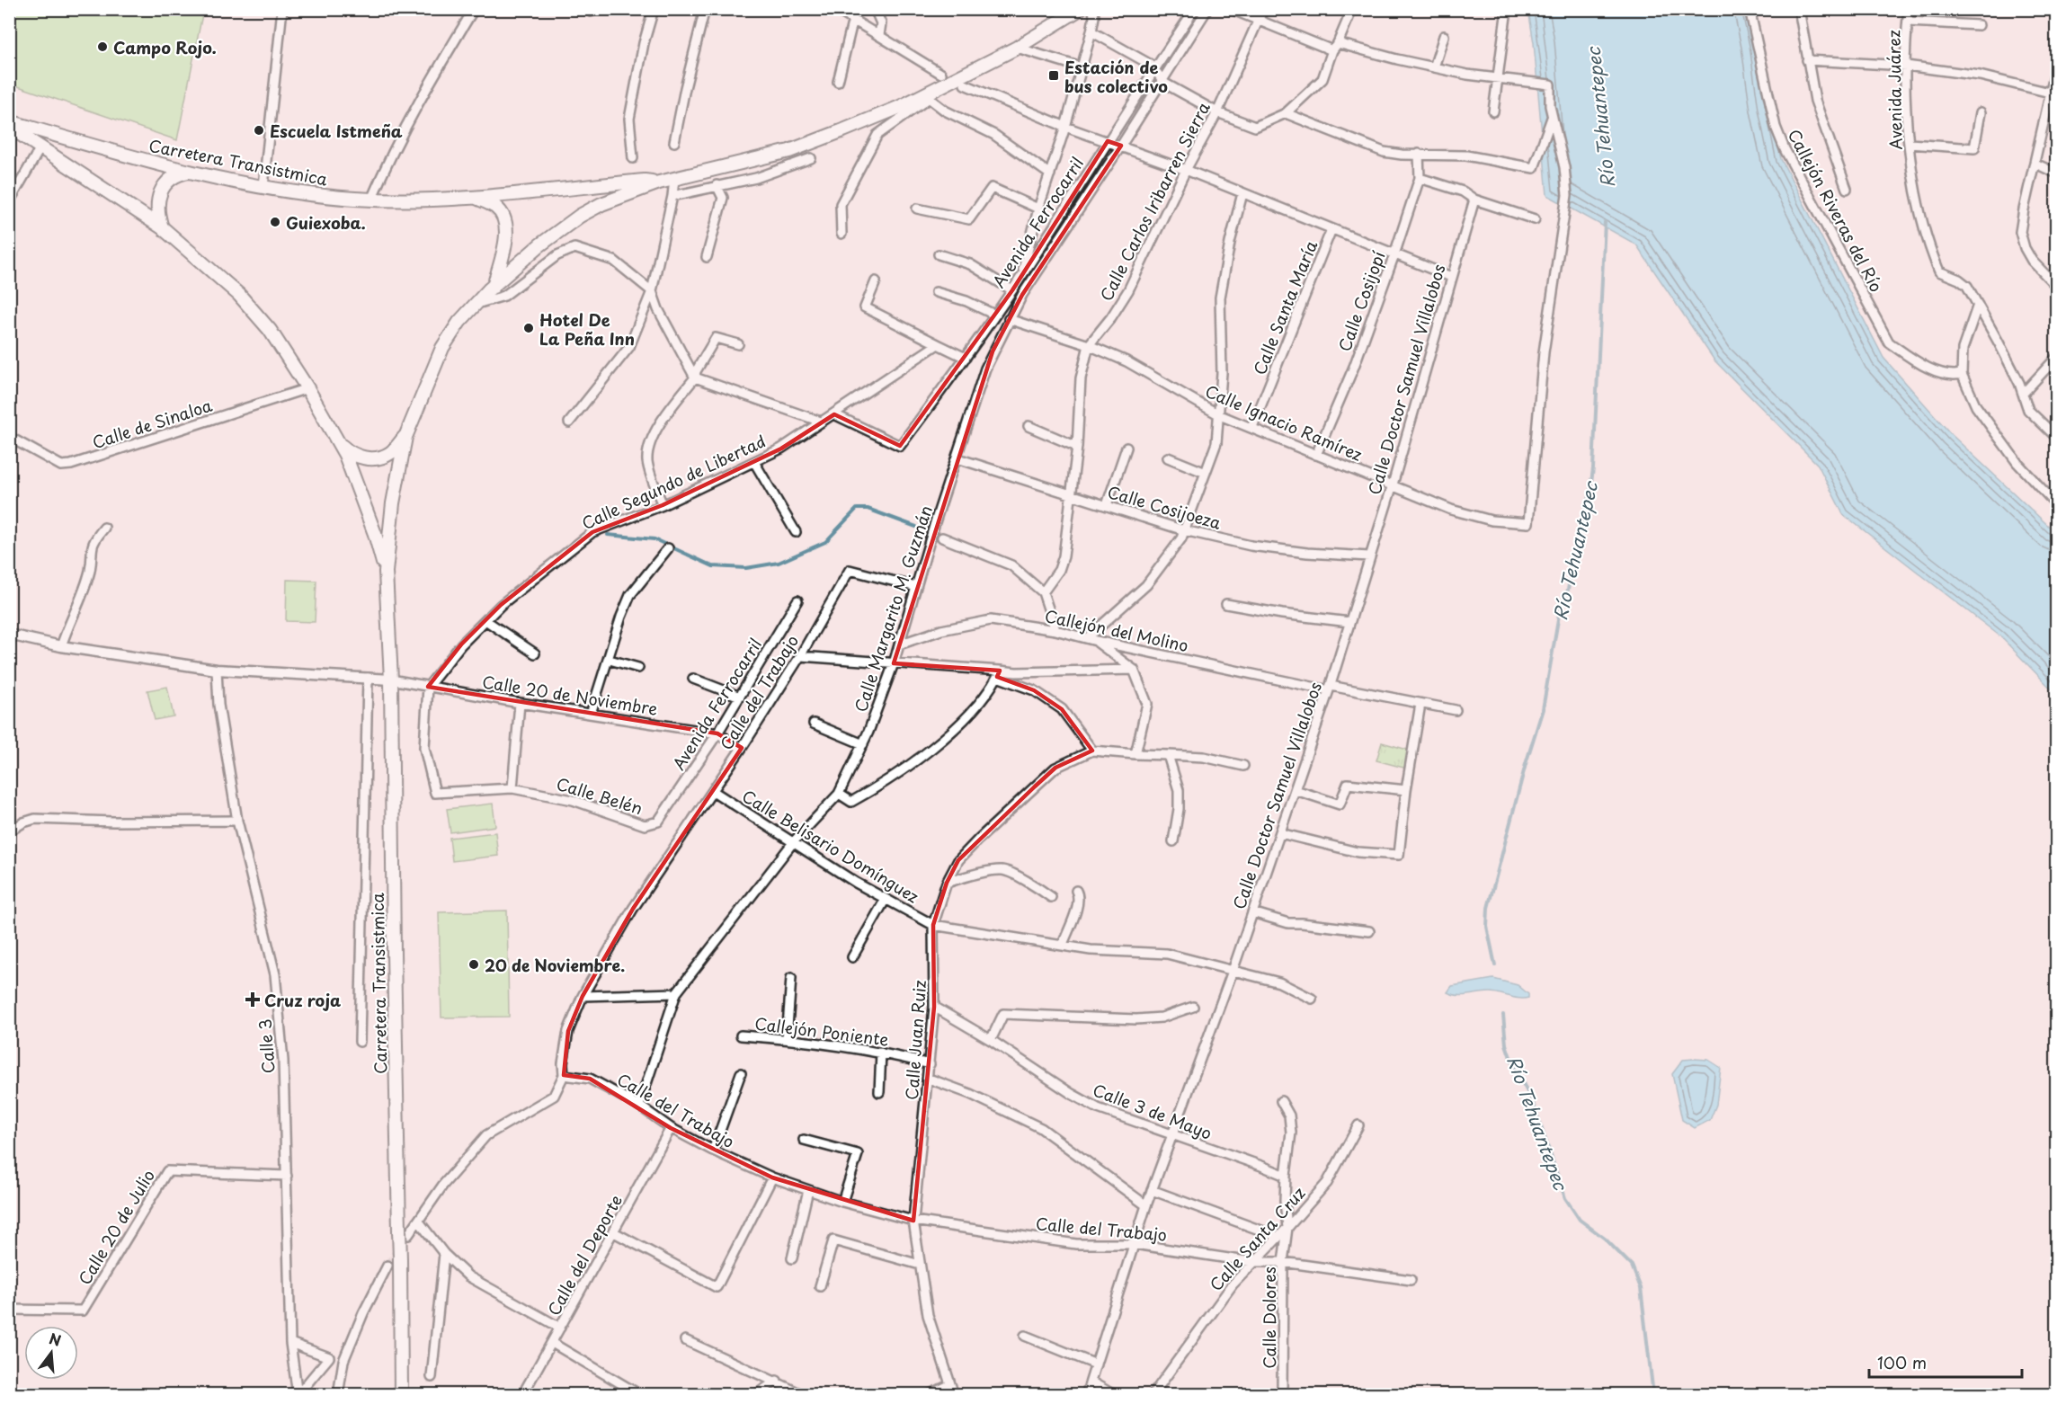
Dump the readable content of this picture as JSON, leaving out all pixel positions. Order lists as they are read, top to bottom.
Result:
{
  "streets": {
    "main road": ["Carretera Transistmica"],
    "street": [
      "Avenida Juárez",
      "Calle Carlos Iribarren Sierra",
      "Callejón Riveras del Río",
      "Avenida Ferrocarril",
      "Calle Cosijopí",
      "Calle Santa María",
      "Calle Doctor Samuel Villalobos",
      "Calle Ignacio Ramírez",
      "Calle de Sinaloa",
      "Calle Segundo de Libertad",
      "Calle Cosijoeza",
      "Calle Margarito M. Guzmán",
      "Callejón del Molino",
      "Calle del Trabajo",
      "Calle 20 de Noviembre",
      "Calle Belén",
      "Calle Belisario Domínguez",
      "Callejón Poniente",
      "Calle Juan Ruiz",
      "Calle 3",
      "Calle 3 de Mayo",
      "Calle 20 de Julio",
      "Calle Santa Cruz",
      "Calle del Deporte",
      "Calle Dolores"
    ]
  },
  "crossings": [
    ["Carretera Transistmica", "Calle de Sinaloa"],
    ["Carretera Transistmica", "Calle 20 de Noviembre"],
    ["Calle Carlos Iribarren Sierra", "Calle Ignacio Ramírez"],
    ["Calle Carlos Iribarren Sierra", "Calle Cosijoeza"],
    ["Avenida Ferrocarril", "Calle Segundo de Libertad"],
    ["Avenida Ferrocarril", "Calle 20 de Noviembre"],
    ["Avenida Ferrocarril", "Calle Belén"],
    ["Calle Cosijopí", "Calle Ignacio Ramírez"],
    ["Calle Santa María", "Calle Ignacio Ramírez"],
    ["Calle Doctor Samuel Villalobos", "Calle Ignacio Ramírez"],
    ["Calle Doctor Samuel Villalobos", "Calle Cosijoeza"],
    ["Calle Doctor Samuel Villalobos", "Callejón del Molino"],
    ["Calle Doctor Samuel Villalobos", "Calle del Trabajo"],
    ["Calle Doctor Samuel Villalobos", "Calle Belisario Domínguez"],
    ["Calle Doctor Samuel Villalobos", "Calle 3 de Mayo"],
    ["Calle Ignacio Ramírez", "Calle Margarito M. Guzmán"],
    ["Calle Segundo de Libertad", "Calle 20 de Noviembre"],
    ["Calle Segundo de Libertad", "Calle Belén"],
    ["Calle Cosijoeza", "Calle Margarito M. Guzmán"],
    ["Calle Margarito M. Guzmán", "Callejón del Molino"],
    ["Calle Margarito M. Guzmán", "Calle del Trabajo"],
    ["Calle Margarito M. Guzmán", "Calle Belisario Domínguez"],
    ["Calle del Trabajo", "Calle 20 de Noviembre"],
    ["Calle del Trabajo", "Calle Belisario Domínguez"],
    ["Calle del Trabajo", "Calle Juan Ruiz"],
    ["Calle del Trabajo", "Calle Santa Cruz"],
    ["Calle del Trabajo", "Calle del Deporte"],
    ["Calle del Trabajo", "Calle Dolores"],
    ["Calle 20 de Noviembre", "Calle Belén"],
    ["Calle Belisario Domínguez", "Calle Juan Ruiz"],
    ["Callejón Poniente", "Calle Juan Ruiz"],
    ["Calle Juan Ruiz", "Calle 3 de Mayo"],
    ["Calle 3", "Calle 20 de Julio"],
    ["Calle 3 de Mayo", "Calle Dolores"],
    ["Calle Santa Cruz", "Calle Dolores"]
  ],
  "water": ["Río Tehuantepec"],
  "places": {
    "other": [
      "Campo Rojo.",
      "Escuela Istmeña",
      "Guiexoba.",
      "Hotel De La Peña Inn",
      "20 de Noviembre."
    ],
    "transit": ["Estación de bus colectivo"],
    "health": ["Cruz roja"]
  },
  "scale_bar": "100 m",
  "north": "top"
}
